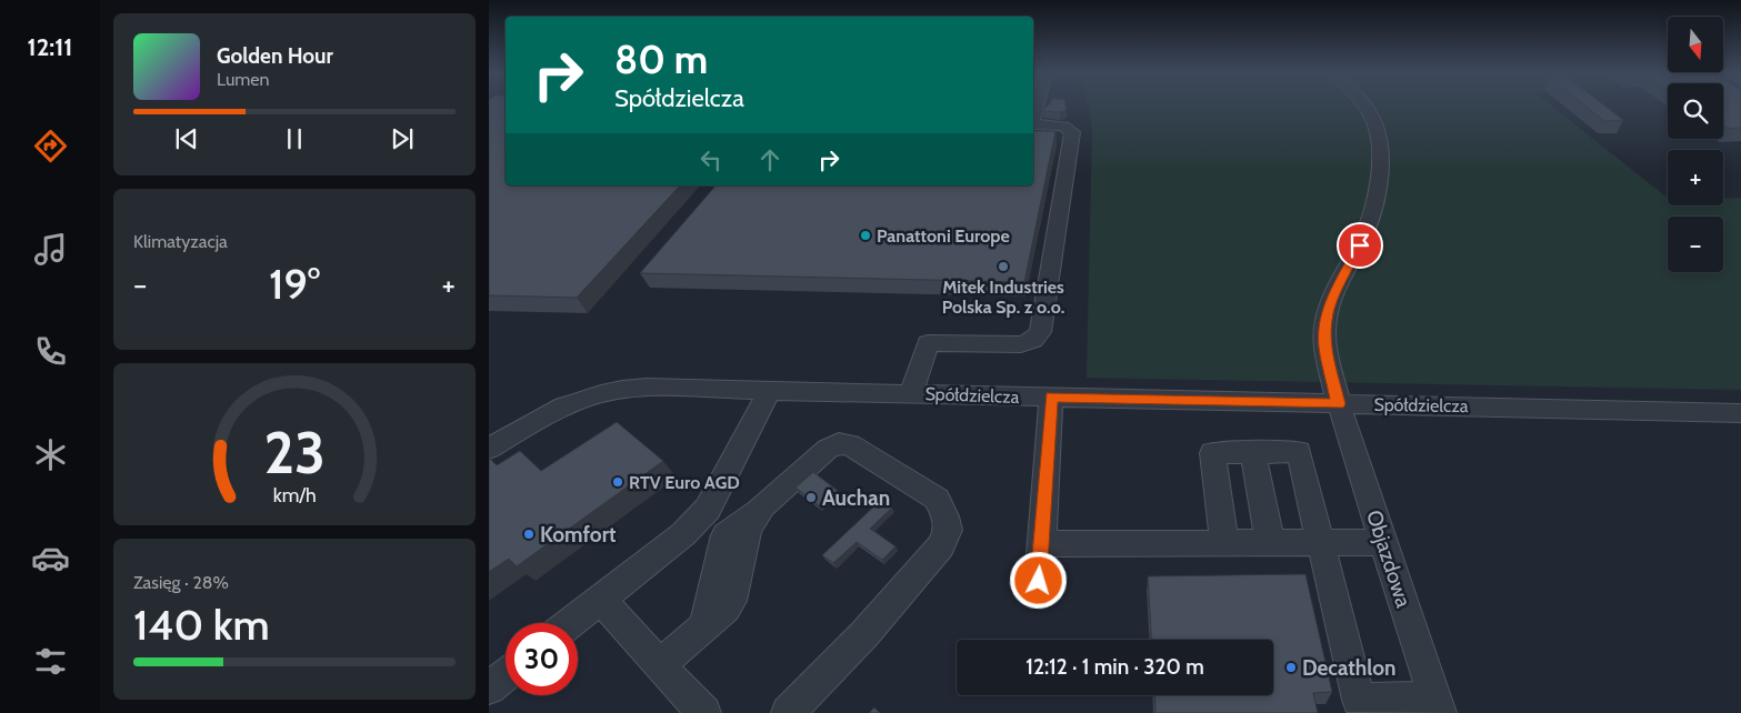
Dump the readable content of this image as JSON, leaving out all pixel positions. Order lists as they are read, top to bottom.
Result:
{
  "streets": {
    "street": ["Spółdzielcza", "Objazdowa"]
  },
  "crossings": [
    ["Spółdzielcza", "Objazdowa"]
  ],
  "places": [
    "Panattoni Europe",
    "Mitek Industries Polska Sp. z o.o.",
    "RTV Euro AGD",
    "Auchan",
    "Komfort",
    "Decathlon"
  ],
  "north": "bottom",
  "page": {
    "tabs": "12:11",
    "map_buttons": ["+", "−"],
    "turn": ["80 m", "Spółdzielcza"],
    "song": ["Golden Hour", "Lumen"],
    "tile": [
      "Klimatyzacja",
      ["Zasięg · 28%", "140 km"]
    ],
    "heat": ["−", "19°", "+"],
    "limit": "30",
    "trip": "12:12 · 1 min · 320 m",
    "gauge": ["23", "km/h"]
  }
}
